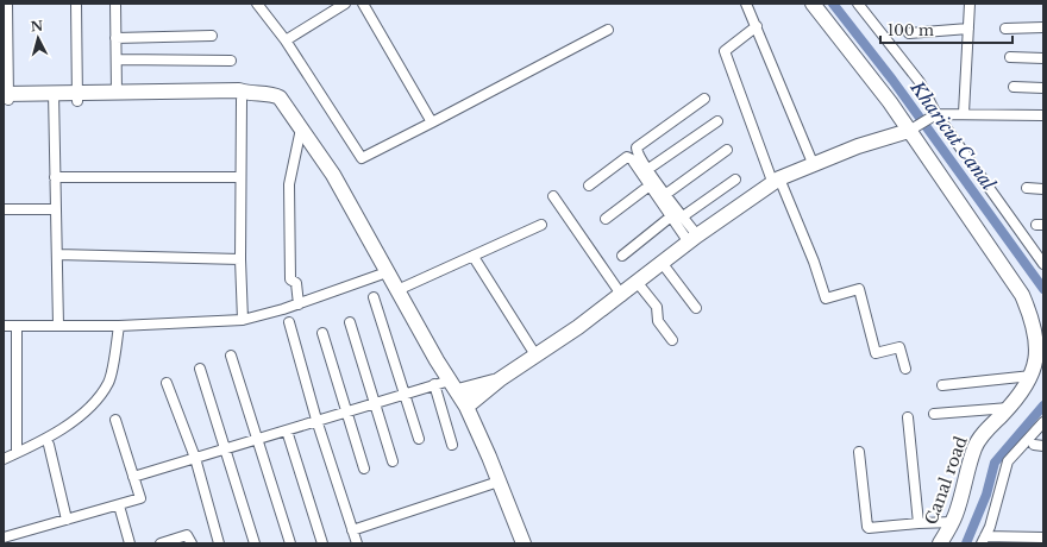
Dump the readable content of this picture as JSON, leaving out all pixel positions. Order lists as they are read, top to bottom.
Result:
{
  "streets": {
    "street": ["Canal road"]
  },
  "water": ["Kharicut Canal"],
  "scale_bar": "100 m",
  "north": "top"
}
